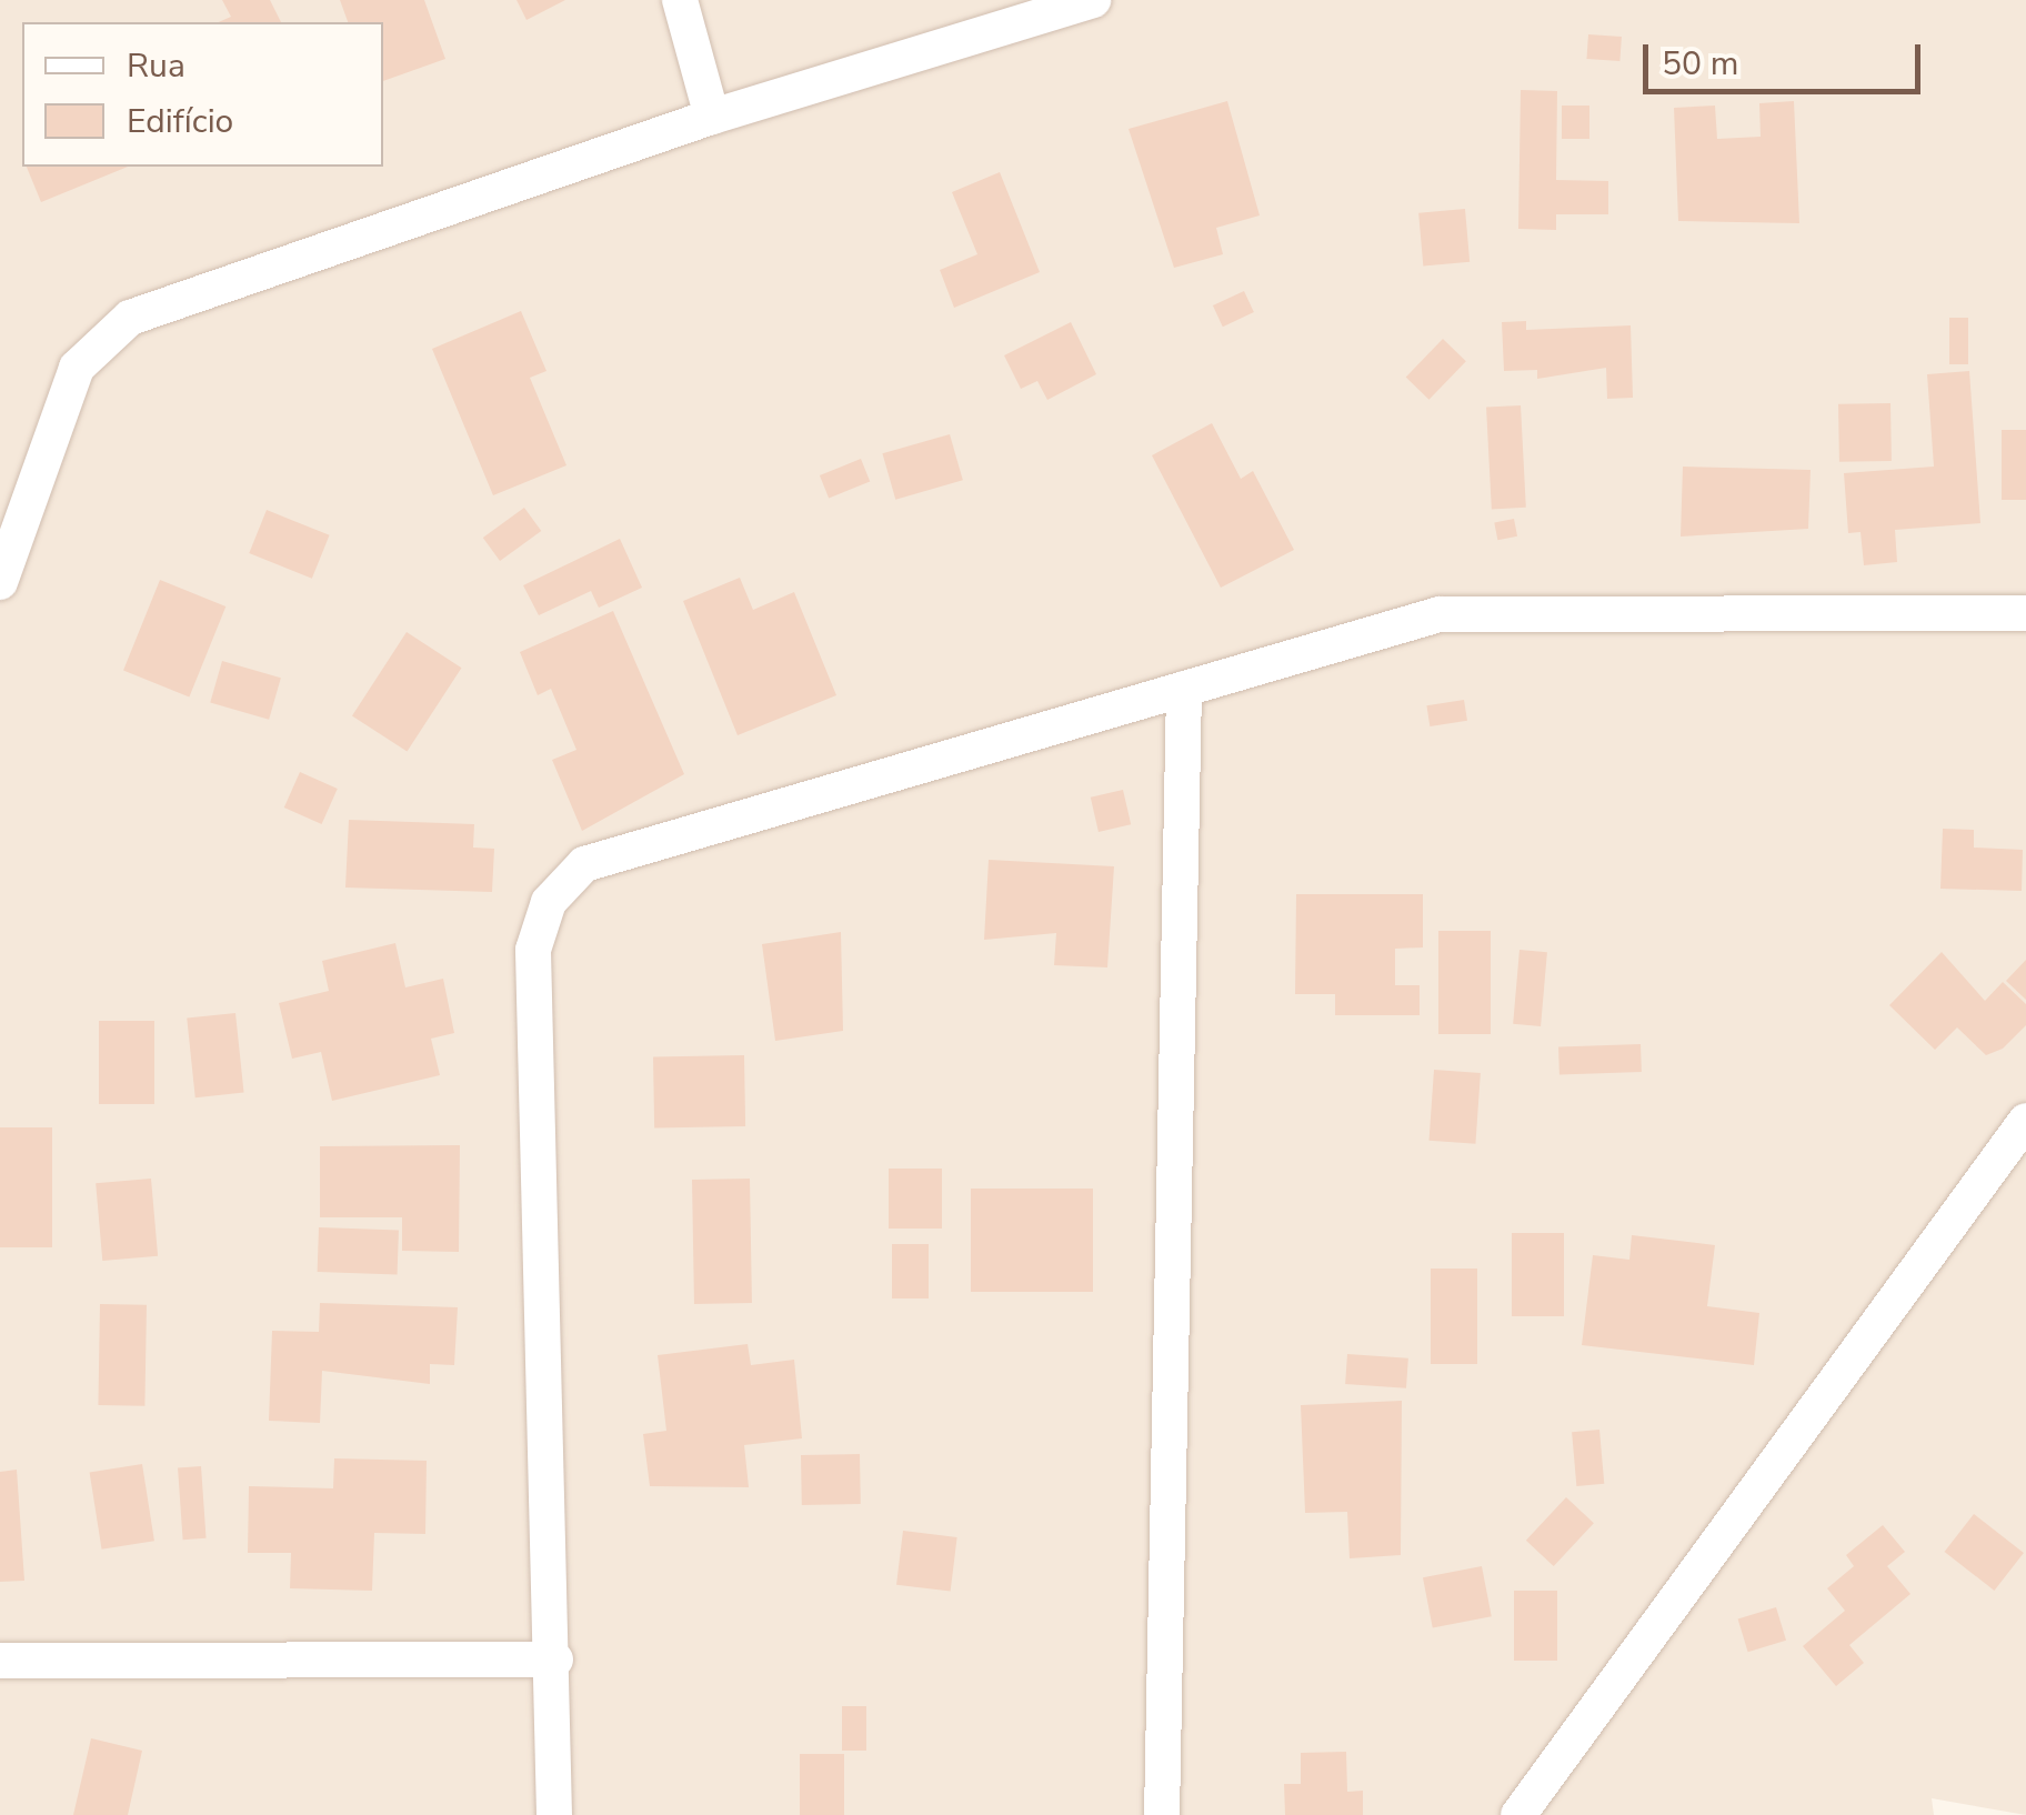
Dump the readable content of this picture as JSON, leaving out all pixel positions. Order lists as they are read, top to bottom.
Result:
{
  "legend": ["Rua", "Edifício"],
  "scale_bar": "50 m"
}
